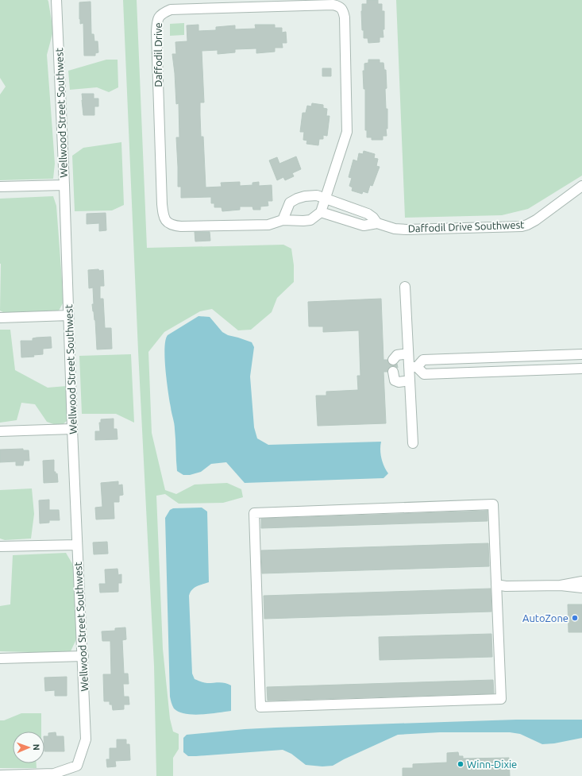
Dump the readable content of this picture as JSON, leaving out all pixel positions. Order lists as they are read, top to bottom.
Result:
{
  "streets": {
    "street": ["Daffodil Drive", "Wellwood Street Southwest", "Daffodil Drive Southwest"]
  },
  "crossings": [
    ["Daffodil Drive", "Daffodil Drive Southwest"]
  ],
  "places": ["AutoZone", "Winn-Dixie"],
  "north": "right"
}
